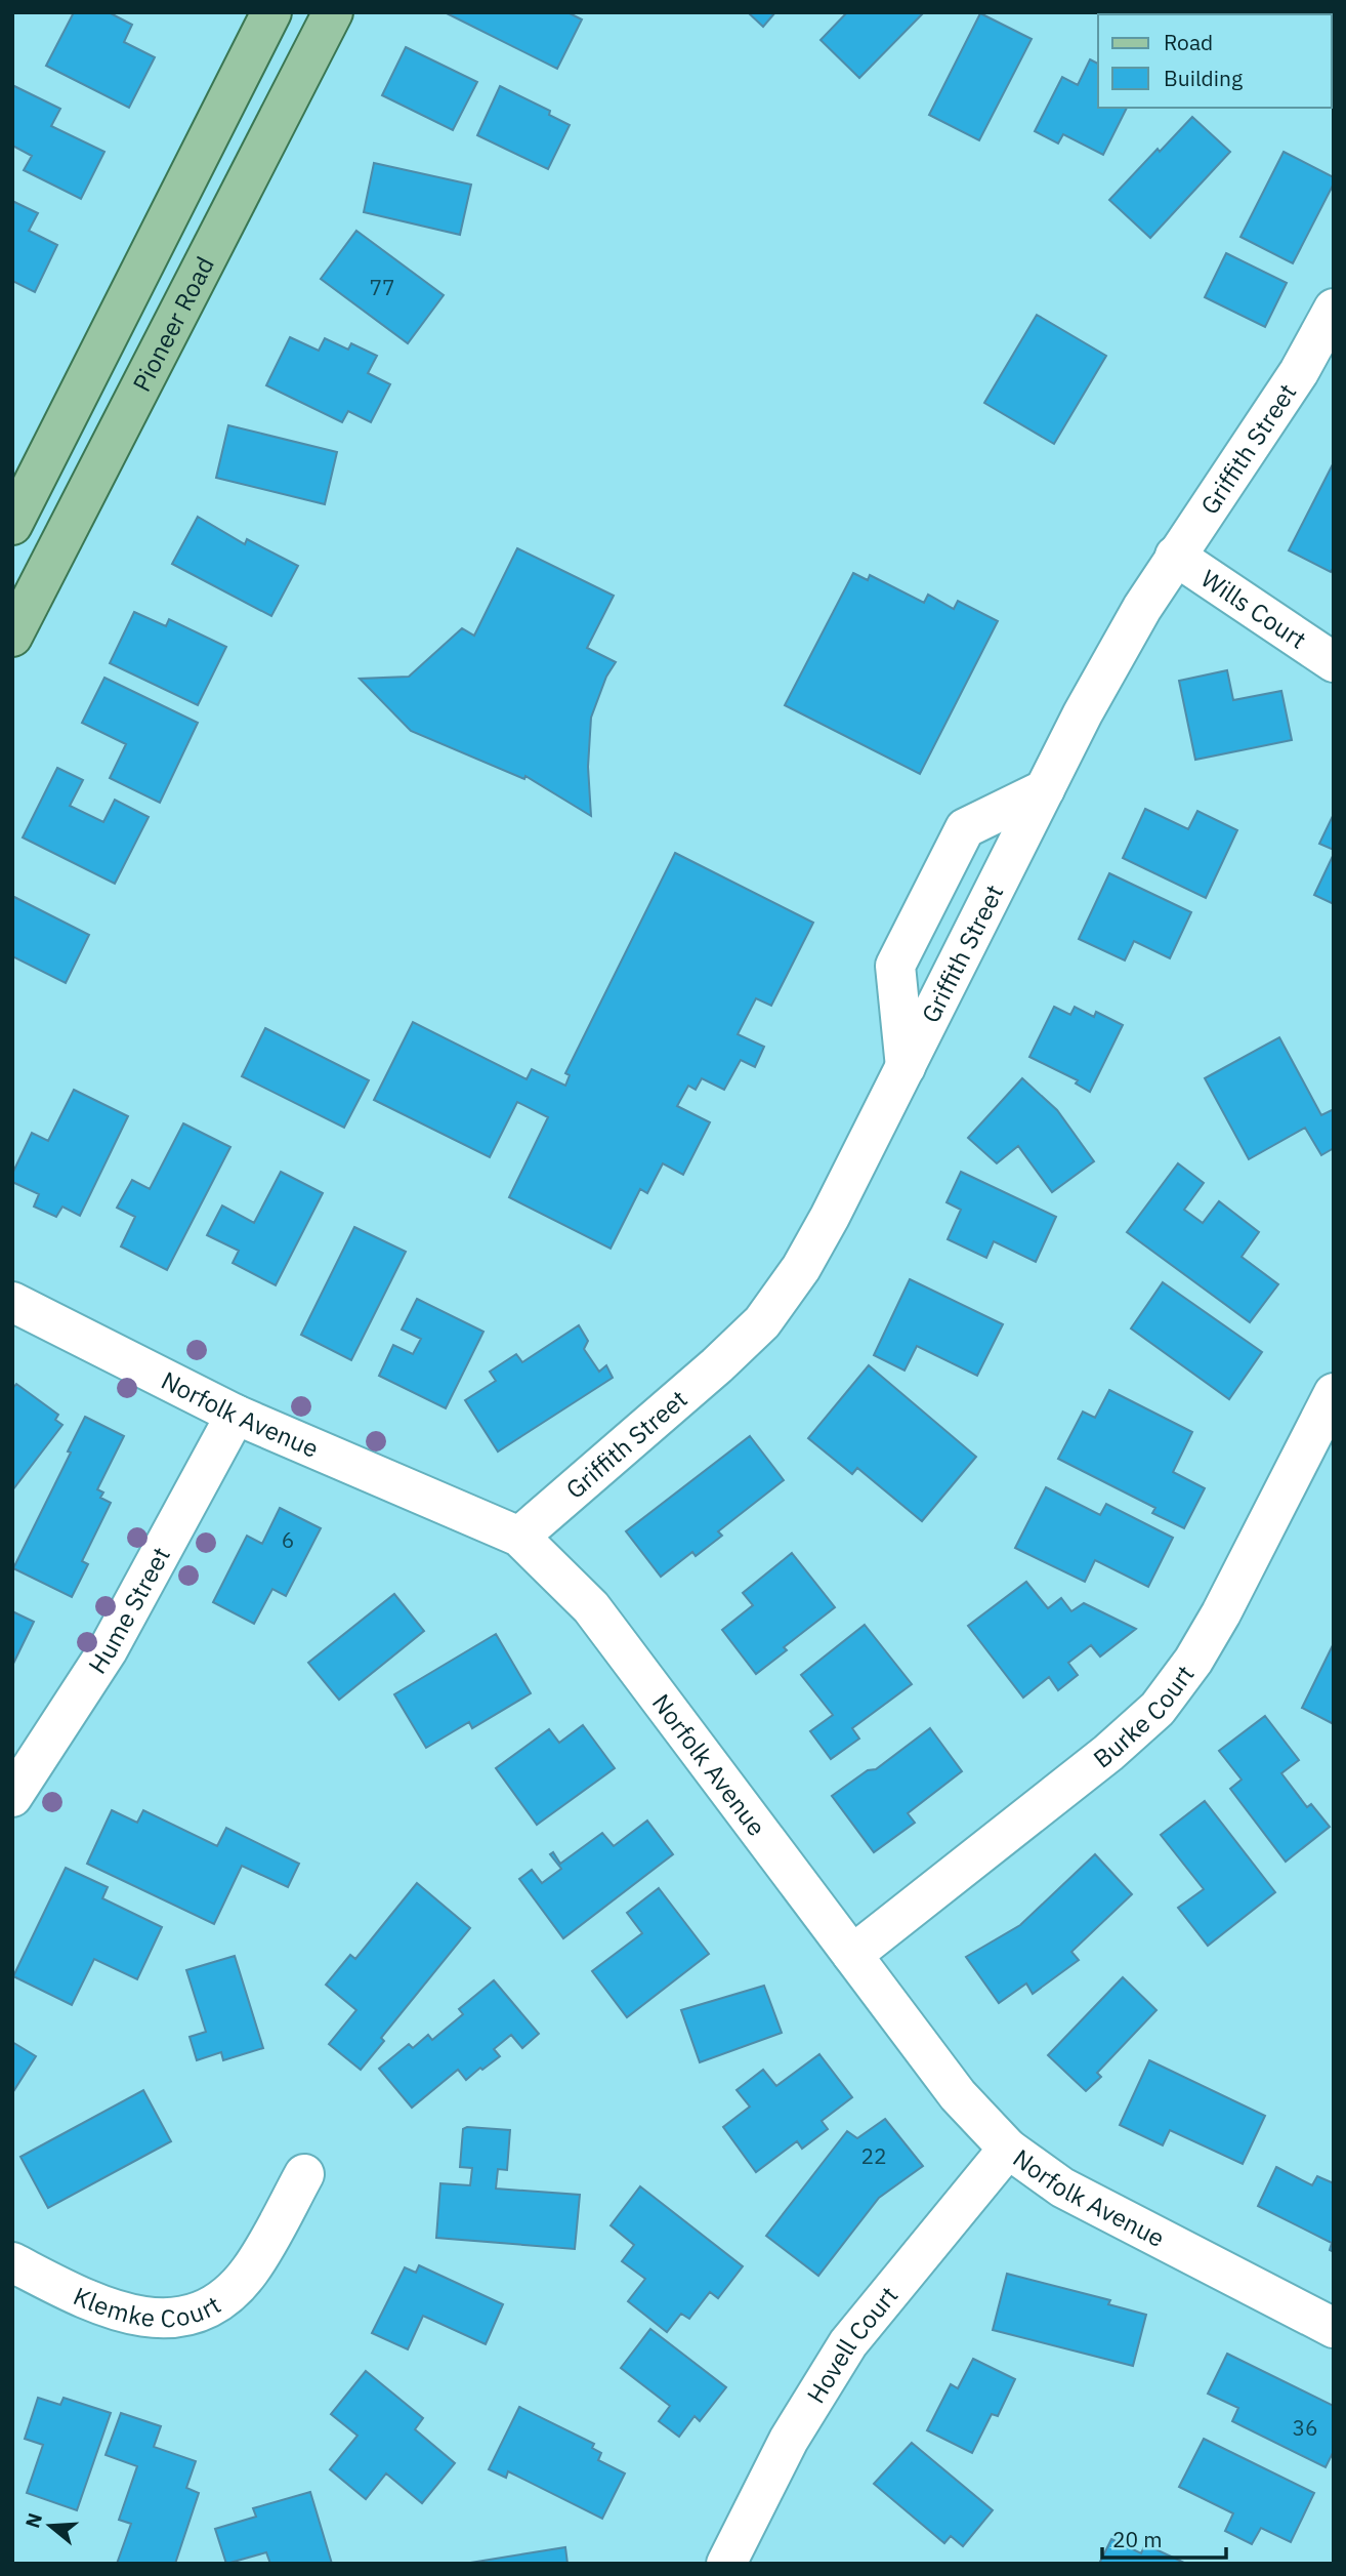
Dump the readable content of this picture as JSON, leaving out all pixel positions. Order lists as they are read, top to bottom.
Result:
{
  "streets": {
    "main road": ["Pioneer Road"],
    "street": [
      "Griffith Street",
      "Wills Court",
      "Norfolk Avenue",
      "Hume Street",
      "Burke Court",
      "Klemke Court",
      "Hovell Court"
    ]
  },
  "crossings": [
    ["Griffith Street", "Wills Court"],
    ["Griffith Street", "Norfolk Avenue"],
    ["Norfolk Avenue", "Hume Street"],
    ["Norfolk Avenue", "Burke Court"],
    ["Norfolk Avenue", "Hovell Court"]
  ],
  "house_numbers": [
    "77",
    "6",
    "22",
    "36"
  ],
  "legend": ["Road", "Building"],
  "scale_bar": "20 m",
  "north": "left"
}
